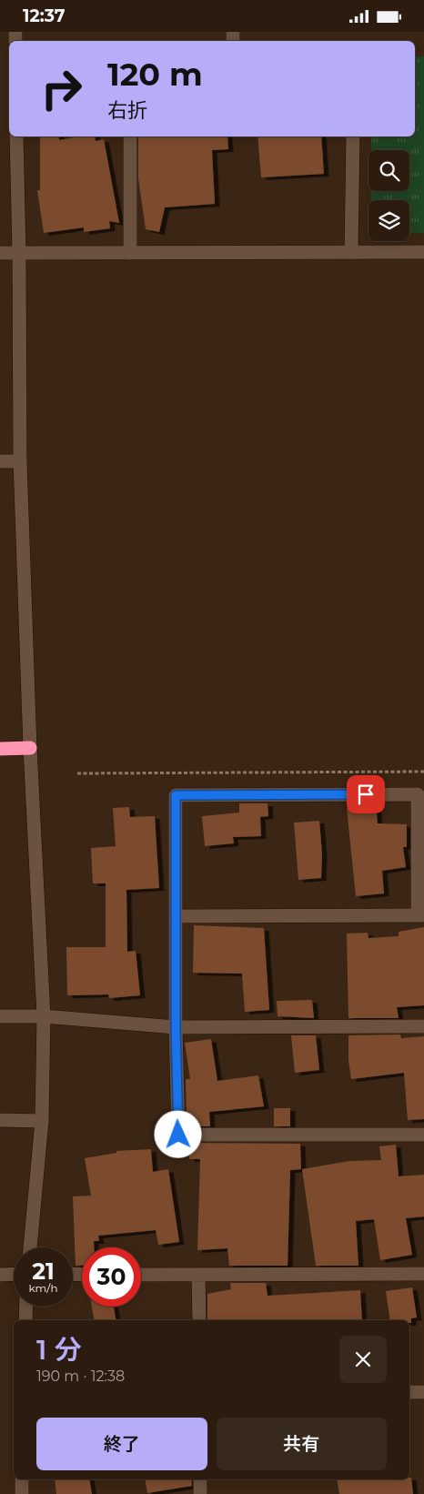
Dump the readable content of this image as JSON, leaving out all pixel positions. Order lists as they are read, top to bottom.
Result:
{
  "page": {
    "status": "12:37",
    "turn": ["120 m", "右折"],
    "speed": "21 km/h",
    "limit": "30",
    "heading": ["1 分", "190 m · 12:38"],
    "buttons": ["終了", "共有"]
  }
}
